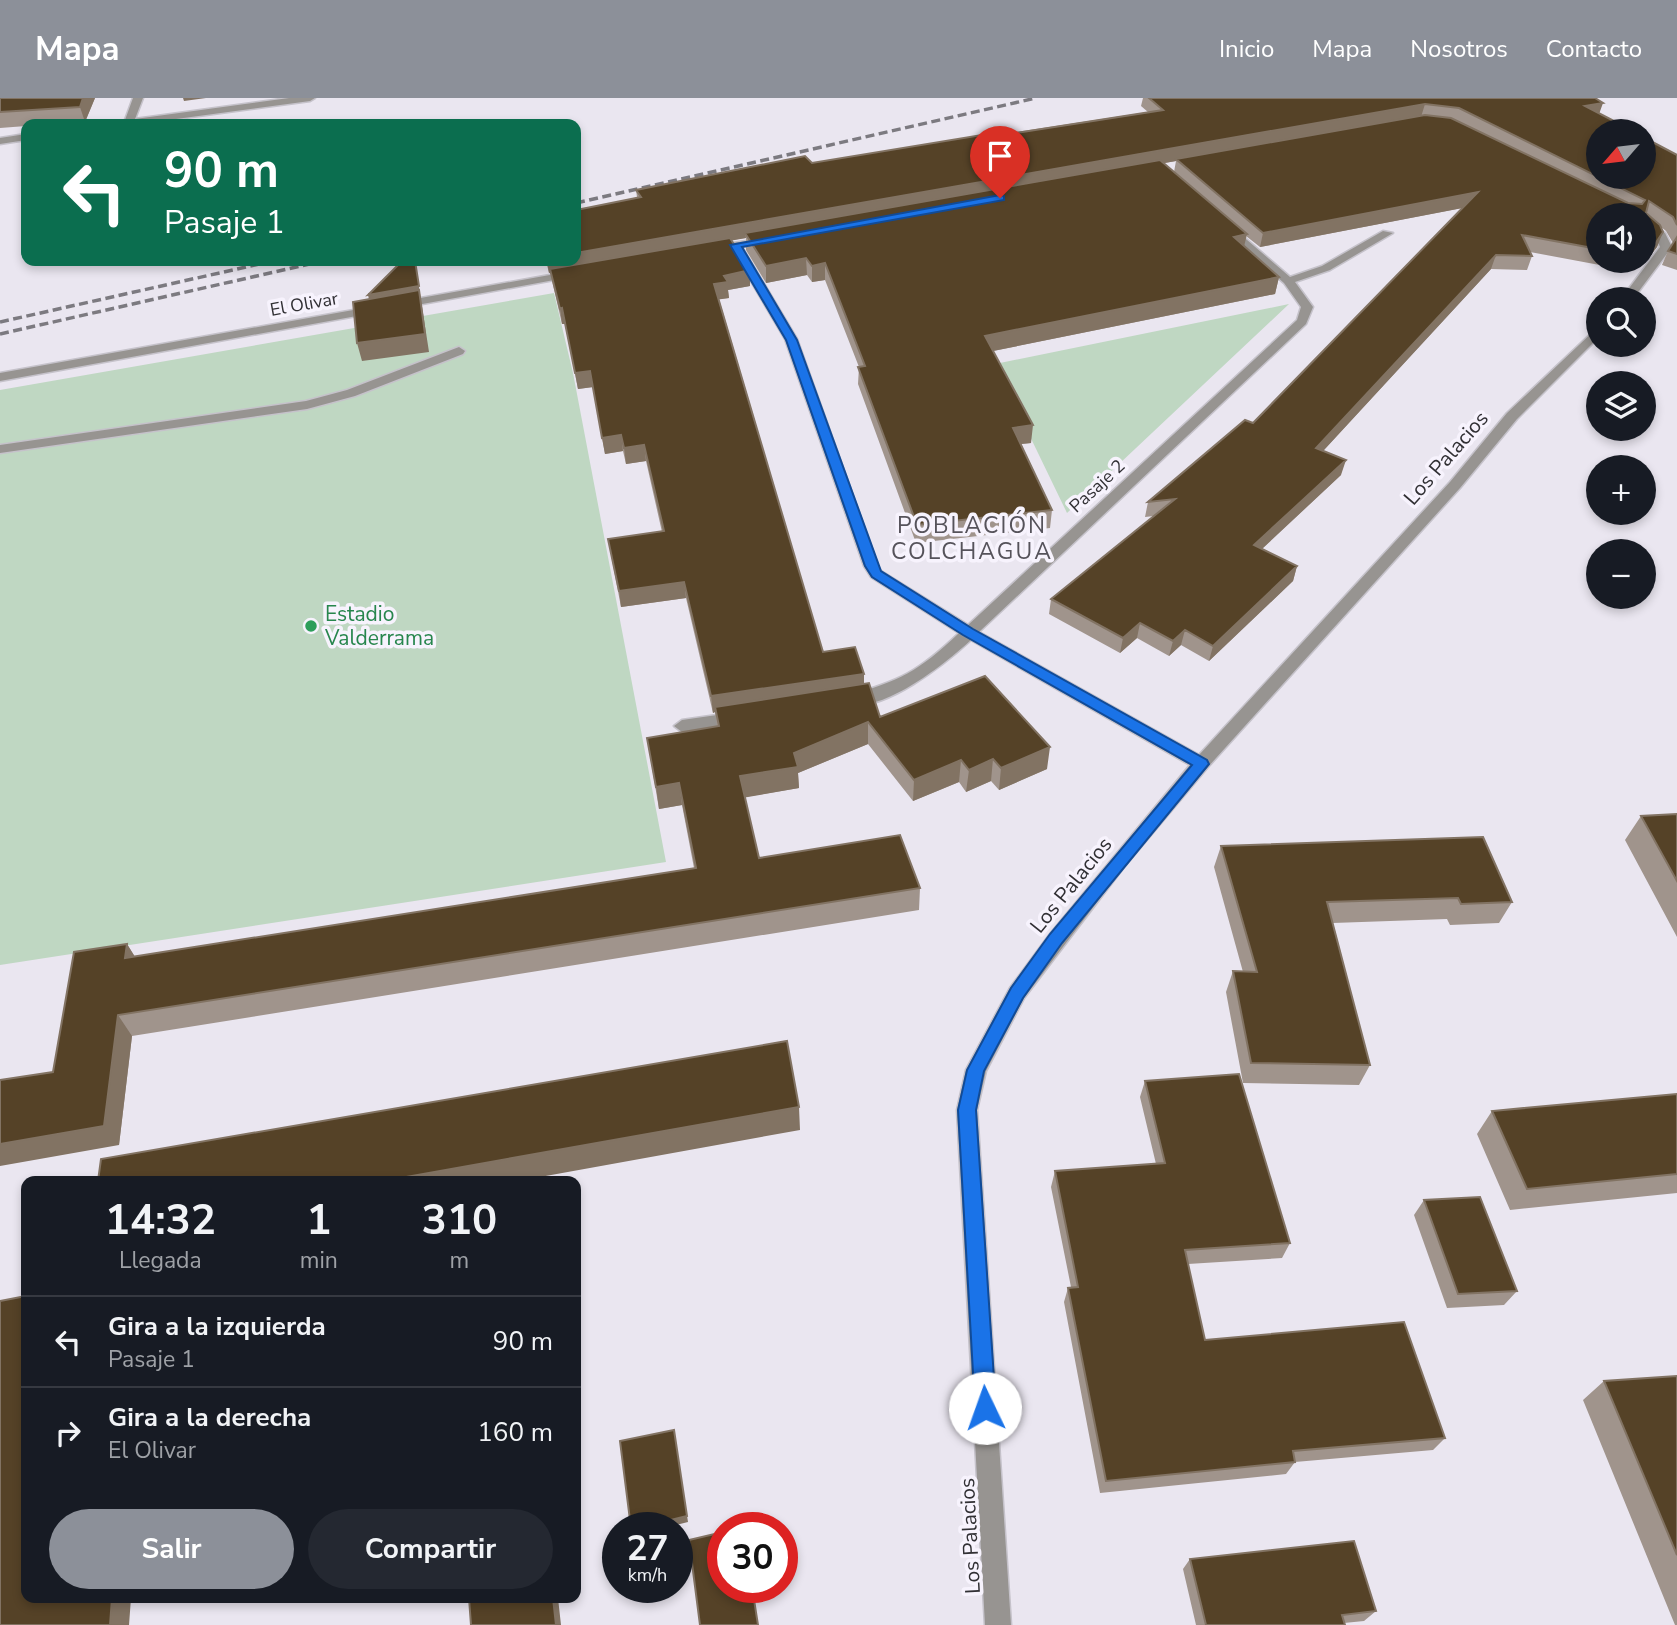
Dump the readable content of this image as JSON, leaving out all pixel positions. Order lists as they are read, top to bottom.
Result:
{
  "streets": {
    "street": ["El Olivar", "Los Palacios", "Pasaje 2"]
  },
  "districts": ["POBLACIÓN COLCHAGUA"],
  "places": ["Estadio Valderrama"],
  "north": "bottom left",
  "page": {
    "header": "Mapa",
    "nav": [
      "Inicio",
      "Mapa",
      "Nosotros",
      "Contacto"
    ],
    "map_buttons": ["+", "−"],
    "turn": ["90 m", "Pasaje 1"],
    "eta": [
      "14:32",
      "Llegada",
      "1",
      "min",
      "310",
      "m"
    ],
    "list": [
      {
        "name": "Gira a la izquierda",
        "note": "Pasaje 1",
        "value": "90 m"
      },
      {
        "name": "Gira a la derecha",
        "note": "El Olivar",
        "value": "160 m"
      }
    ],
    "buttons": ["Salir", "Compartir"],
    "speed": "27 km/h",
    "limit": "30"
  }
}
